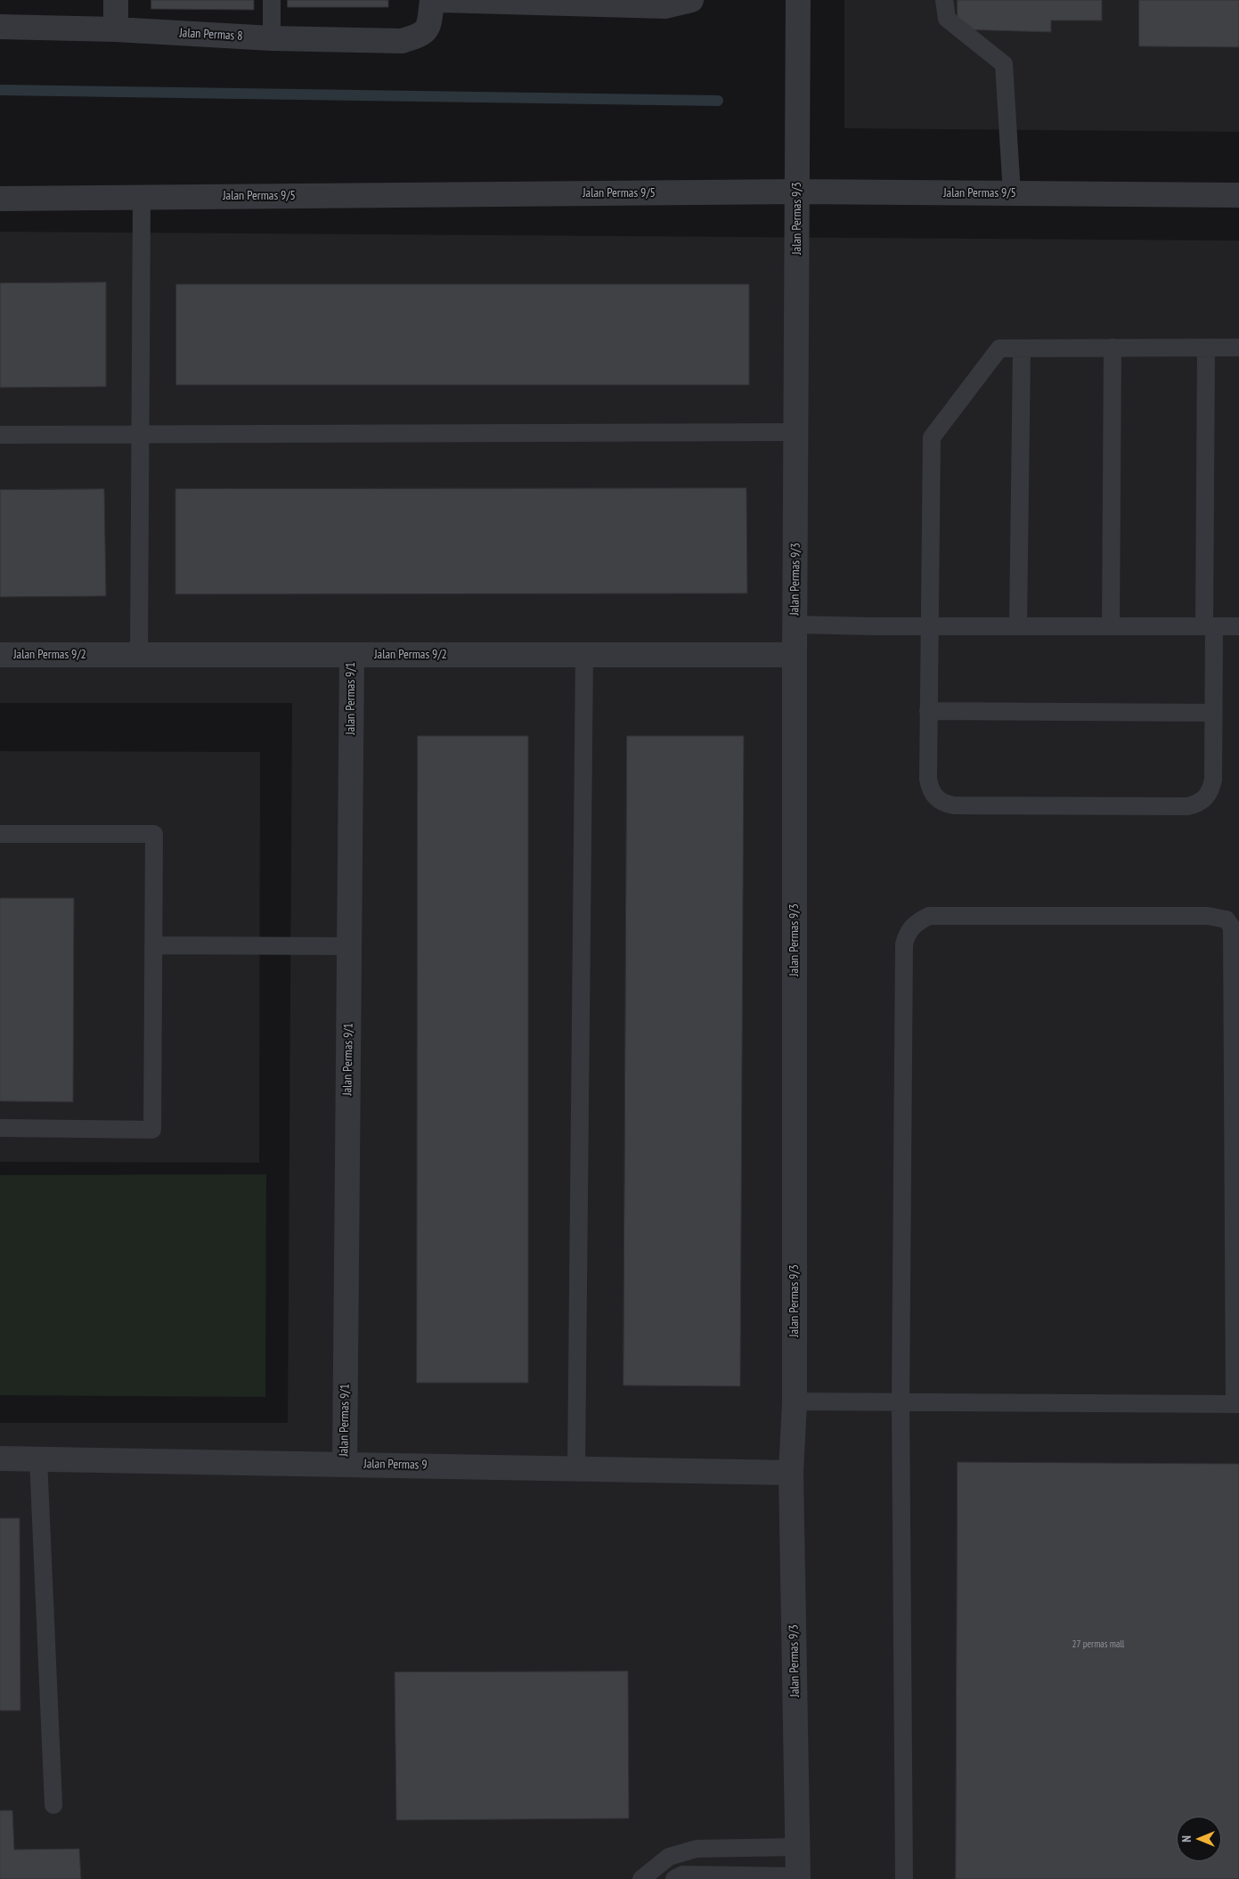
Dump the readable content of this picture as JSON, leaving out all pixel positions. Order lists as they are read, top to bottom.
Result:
{
  "streets": {
    "street": [
      "Jalan Permas 8",
      "Jalan Permas 9/5",
      "Jalan Permas 9/3",
      "Jalan Permas 9/2",
      "Jalan Permas 9/1",
      "Jalan Permas 9"
    ]
  },
  "crossings": [
    ["Jalan Permas 9/5", "Jalan Permas 9/3"],
    ["Jalan Permas 9/3", "Jalan Permas 9/2"],
    ["Jalan Permas 9/3", "Jalan Permas 9"],
    ["Jalan Permas 9/2", "Jalan Permas 9/1"],
    ["Jalan Permas 9/1", "Jalan Permas 9"]
  ],
  "house_numbers": ["27 permas mall"],
  "north": "left"
}
